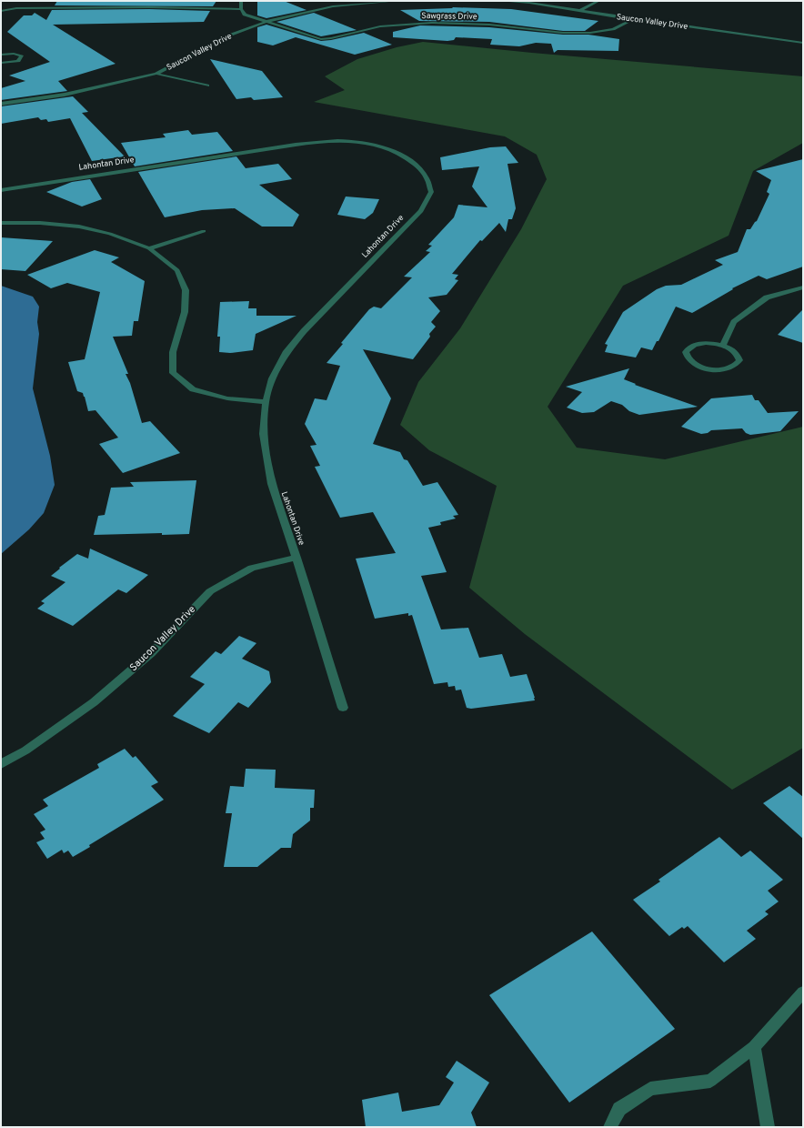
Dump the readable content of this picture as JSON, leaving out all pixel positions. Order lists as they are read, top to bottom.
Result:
{
  "streets": {
    "street": ["Sawgrass Drive", "Saucon Valley Drive", "Lahontan Drive"]
  },
  "crossings": [
    ["Sawgrass Drive", "Saucon Valley Drive"],
    ["Saucon Valley Drive", "Lahontan Drive"]
  ]
}
